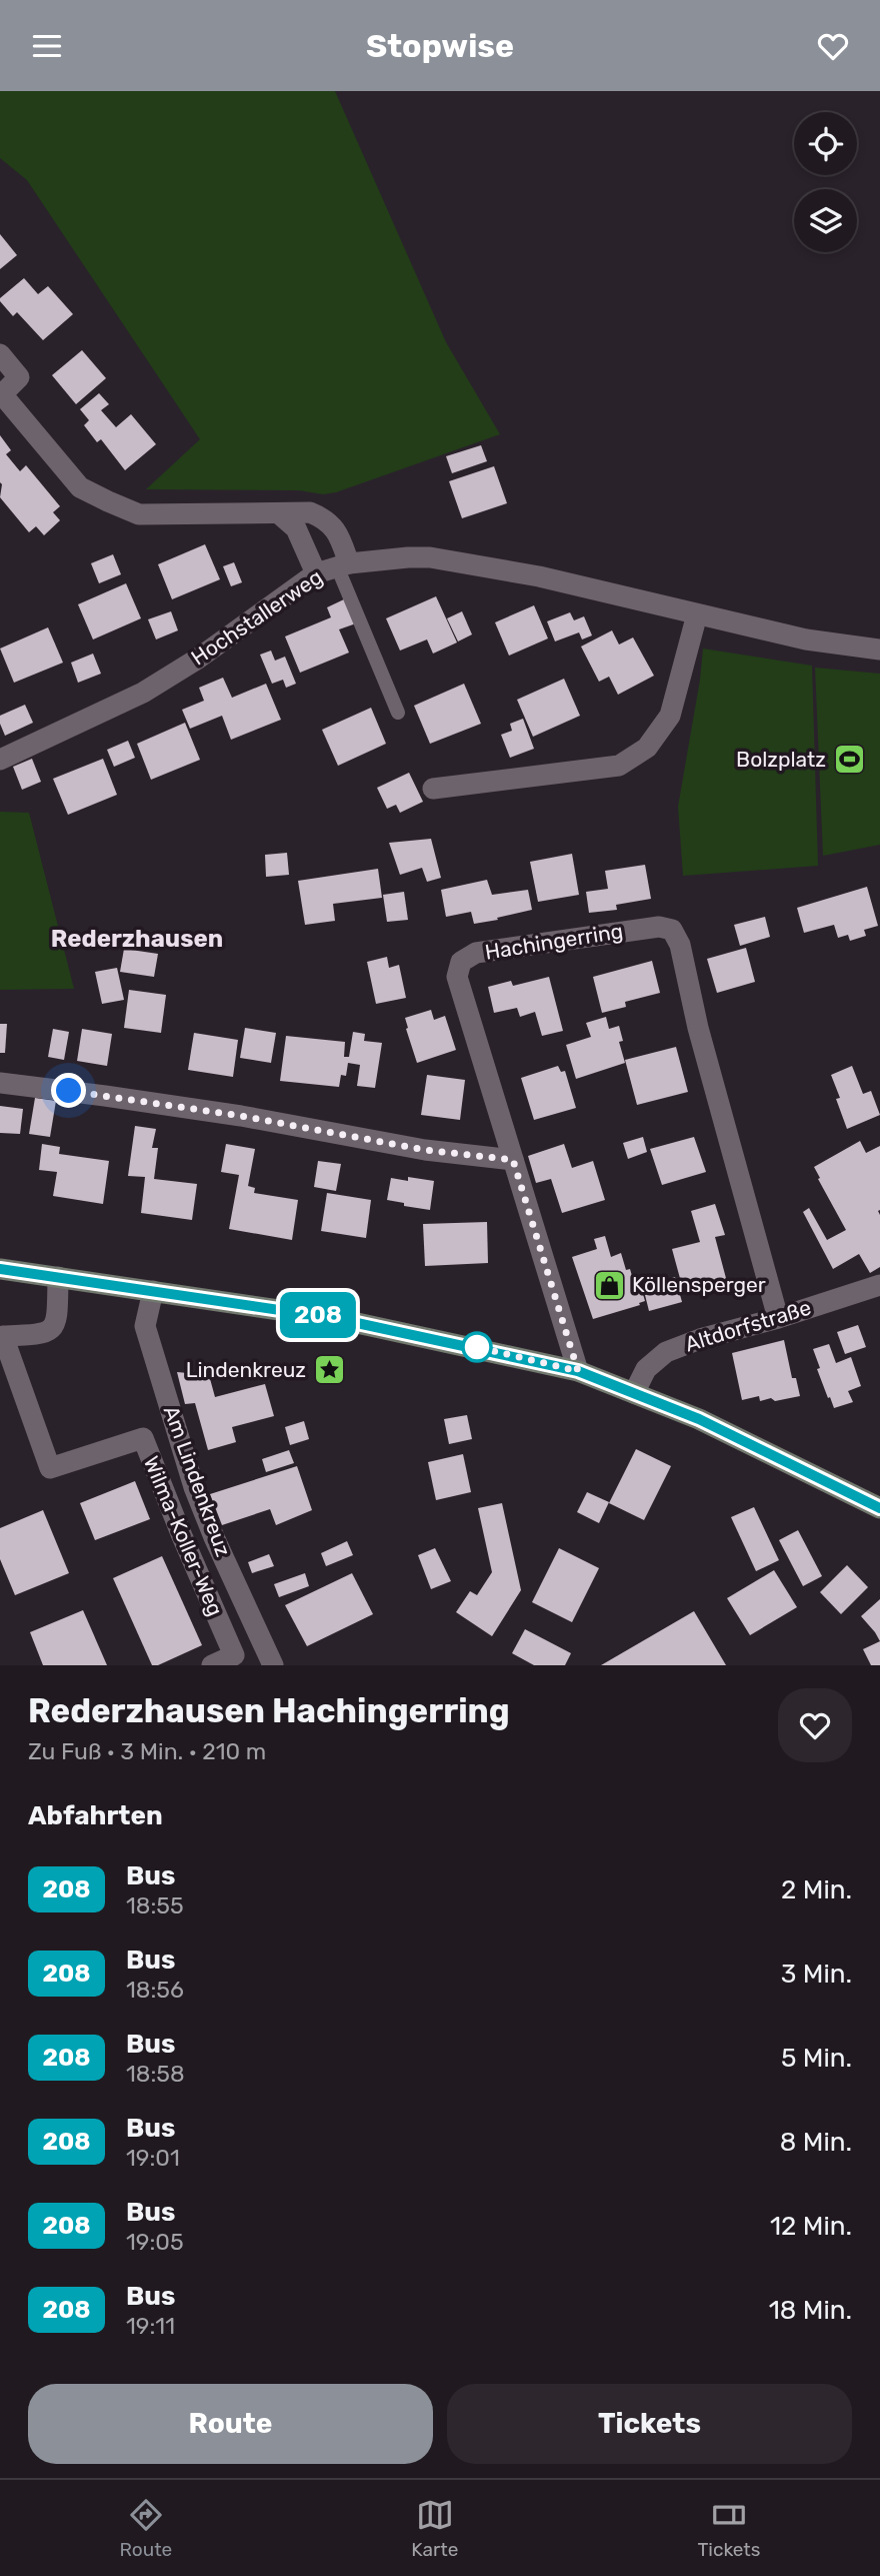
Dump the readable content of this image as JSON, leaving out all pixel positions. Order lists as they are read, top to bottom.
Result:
{
  "streets": {
    "street": [
      "Hochstallerweg",
      "Hachingerring",
      "Altdorfstraße",
      "Am Lindenkreuz",
      "Wilma-Koller-Weg"
    ]
  },
  "crossings": [
    ["Hachingerring", "Altdorfstraße"]
  ],
  "districts": ["Rederzhausen"],
  "places": {
    "sports": ["Bolzplatz"],
    "shop": ["Köllensperger"],
    "place": ["Lindenkreuz"]
  },
  "lines": ["bus line 208"],
  "page": {
    "header": "Stopwise",
    "on_map": "208",
    "heading": [
      ["Rederzhausen Hachingerring", "Zu Fuß · 3 Min. · 210 m"],
      "Abfahrten"
    ],
    "list": [
      {
        "mark": "208",
        "name": "Bus",
        "note": "18:55",
        "value": "2 Min."
      },
      {
        "mark": "208",
        "name": "Bus",
        "note": "18:56",
        "value": "3 Min."
      },
      {
        "mark": "208",
        "name": "Bus",
        "note": "18:58",
        "value": "5 Min."
      },
      {
        "mark": "208",
        "name": "Bus",
        "note": "19:01",
        "value": "8 Min."
      },
      {
        "mark": "208",
        "name": "Bus",
        "note": "19:05",
        "value": "12 Min."
      },
      {
        "mark": "208",
        "name": "Bus",
        "note": "19:11",
        "value": "18 Min."
      }
    ],
    "buttons": ["Route", "Tickets"],
    "tabs": ["Route", "Karte", "Tickets"]
  }
}
